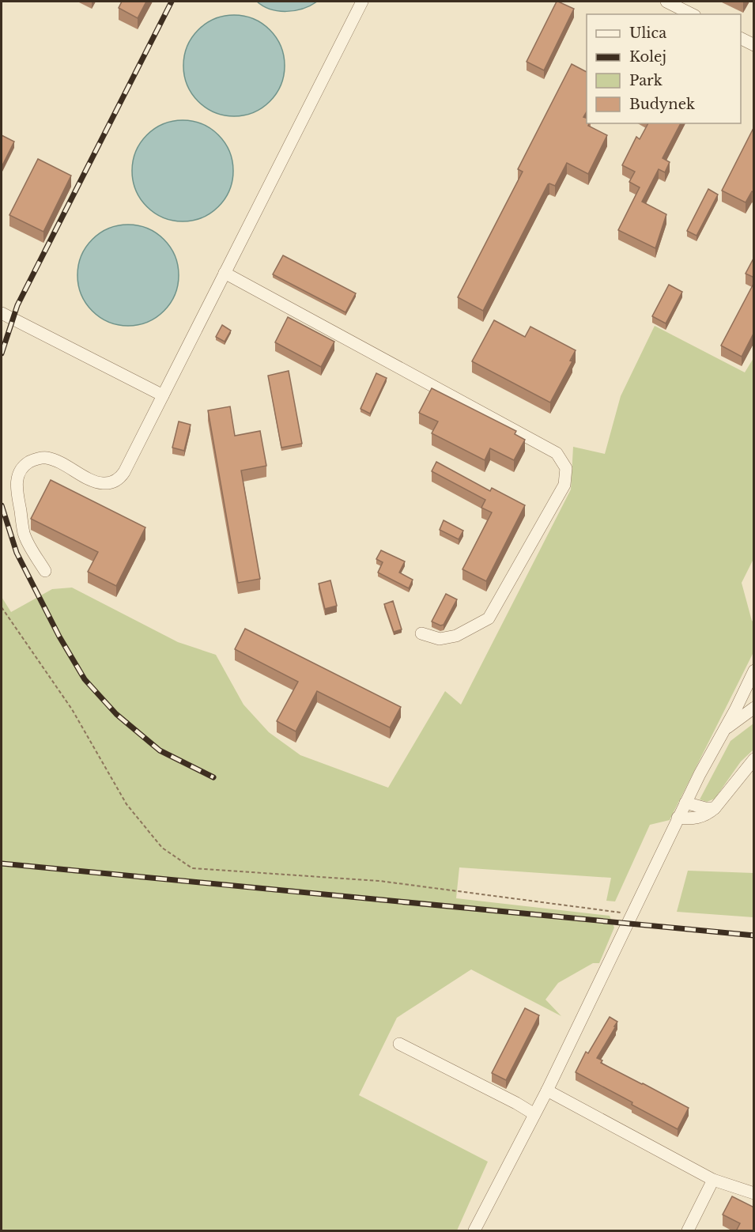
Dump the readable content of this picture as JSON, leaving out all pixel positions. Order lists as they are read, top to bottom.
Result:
{
  "legend": [
    "Ulica",
    "Kolej",
    "Park",
    "Budynek"
  ]
}
